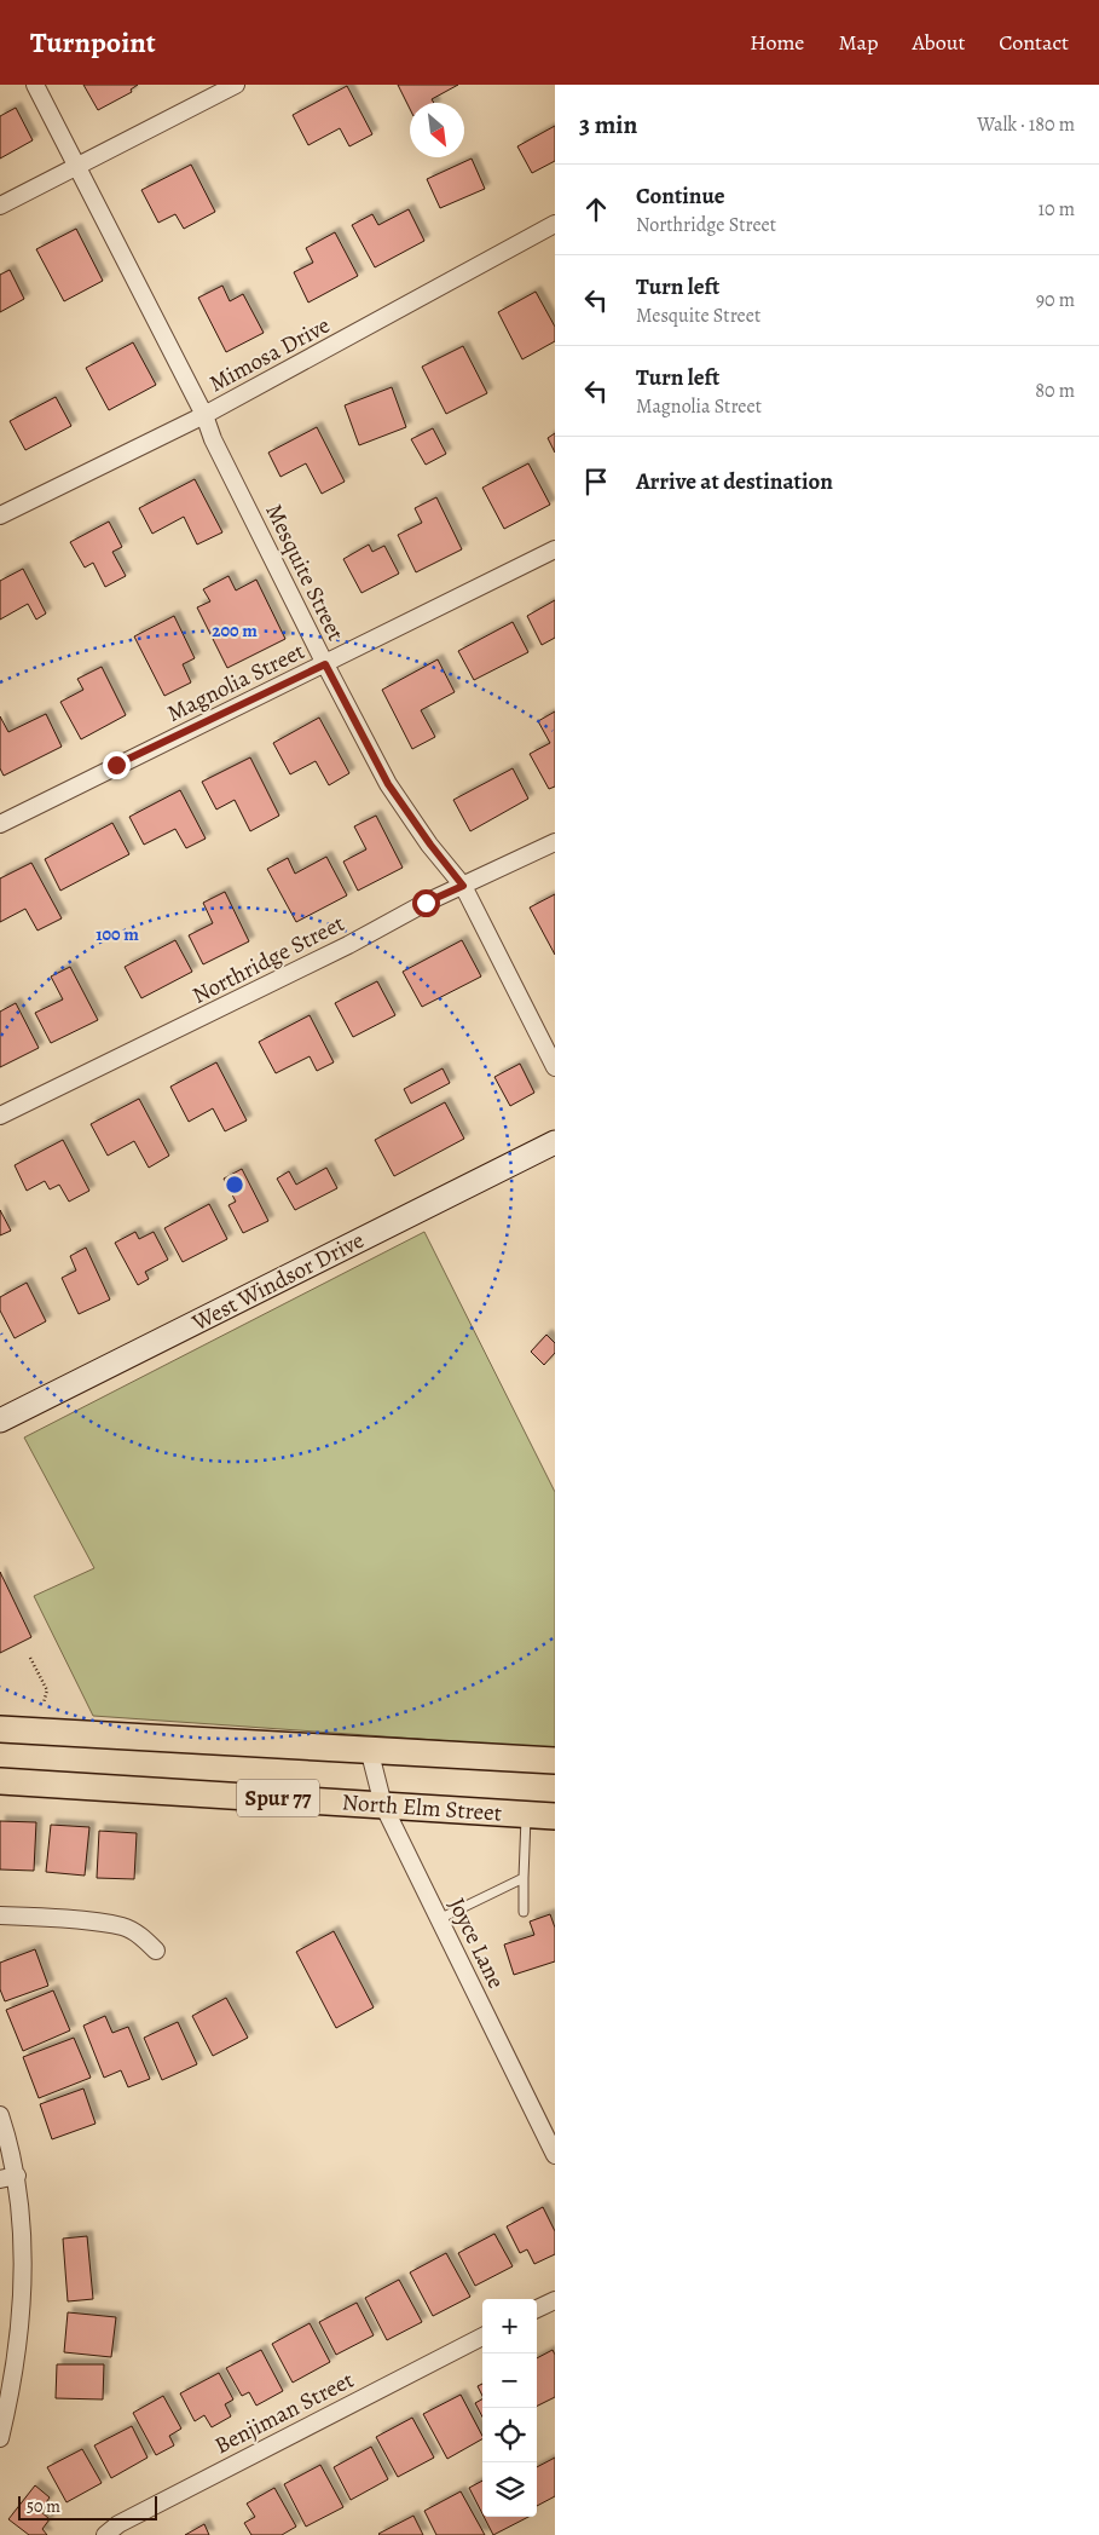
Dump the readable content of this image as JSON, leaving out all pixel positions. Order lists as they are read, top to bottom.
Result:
{
  "streets": {
    "main road": ["Spur 77", "North Elm Street"],
    "street": [
      "Mimosa Drive",
      "Mesquite Street",
      "Magnolia Street",
      "Northridge Street",
      "West Windsor Drive",
      "Joyce Lane",
      "Benjiman Street"
    ]
  },
  "crossings": [
    ["Mimosa Drive", "Mesquite Street"],
    ["Mesquite Street", "Magnolia Street"],
    ["Mesquite Street", "Northridge Street"],
    ["Spur 77", "Joyce Lane"],
    ["North Elm Street", "Joyce Lane"]
  ],
  "scale_bar": "50 m",
  "north": "bottom right",
  "page": {
    "header": "Turnpoint",
    "nav": [
      "Home",
      "Map",
      "About",
      "Contact"
    ],
    "heading": ["3 min", "Walk · 180 m"],
    "list": [
      ["Continue", "Northridge Street", "10 m"],
      ["Turn left", "Mesquite Street", "90 m"],
      ["Turn left", "Magnolia Street", "80 m"],
      "Arrive at destination"
    ],
    "map_buttons": ["+", "−"],
    "scale": "50 m"
  },
  "rings": ["200 m", "100 m"]
}
